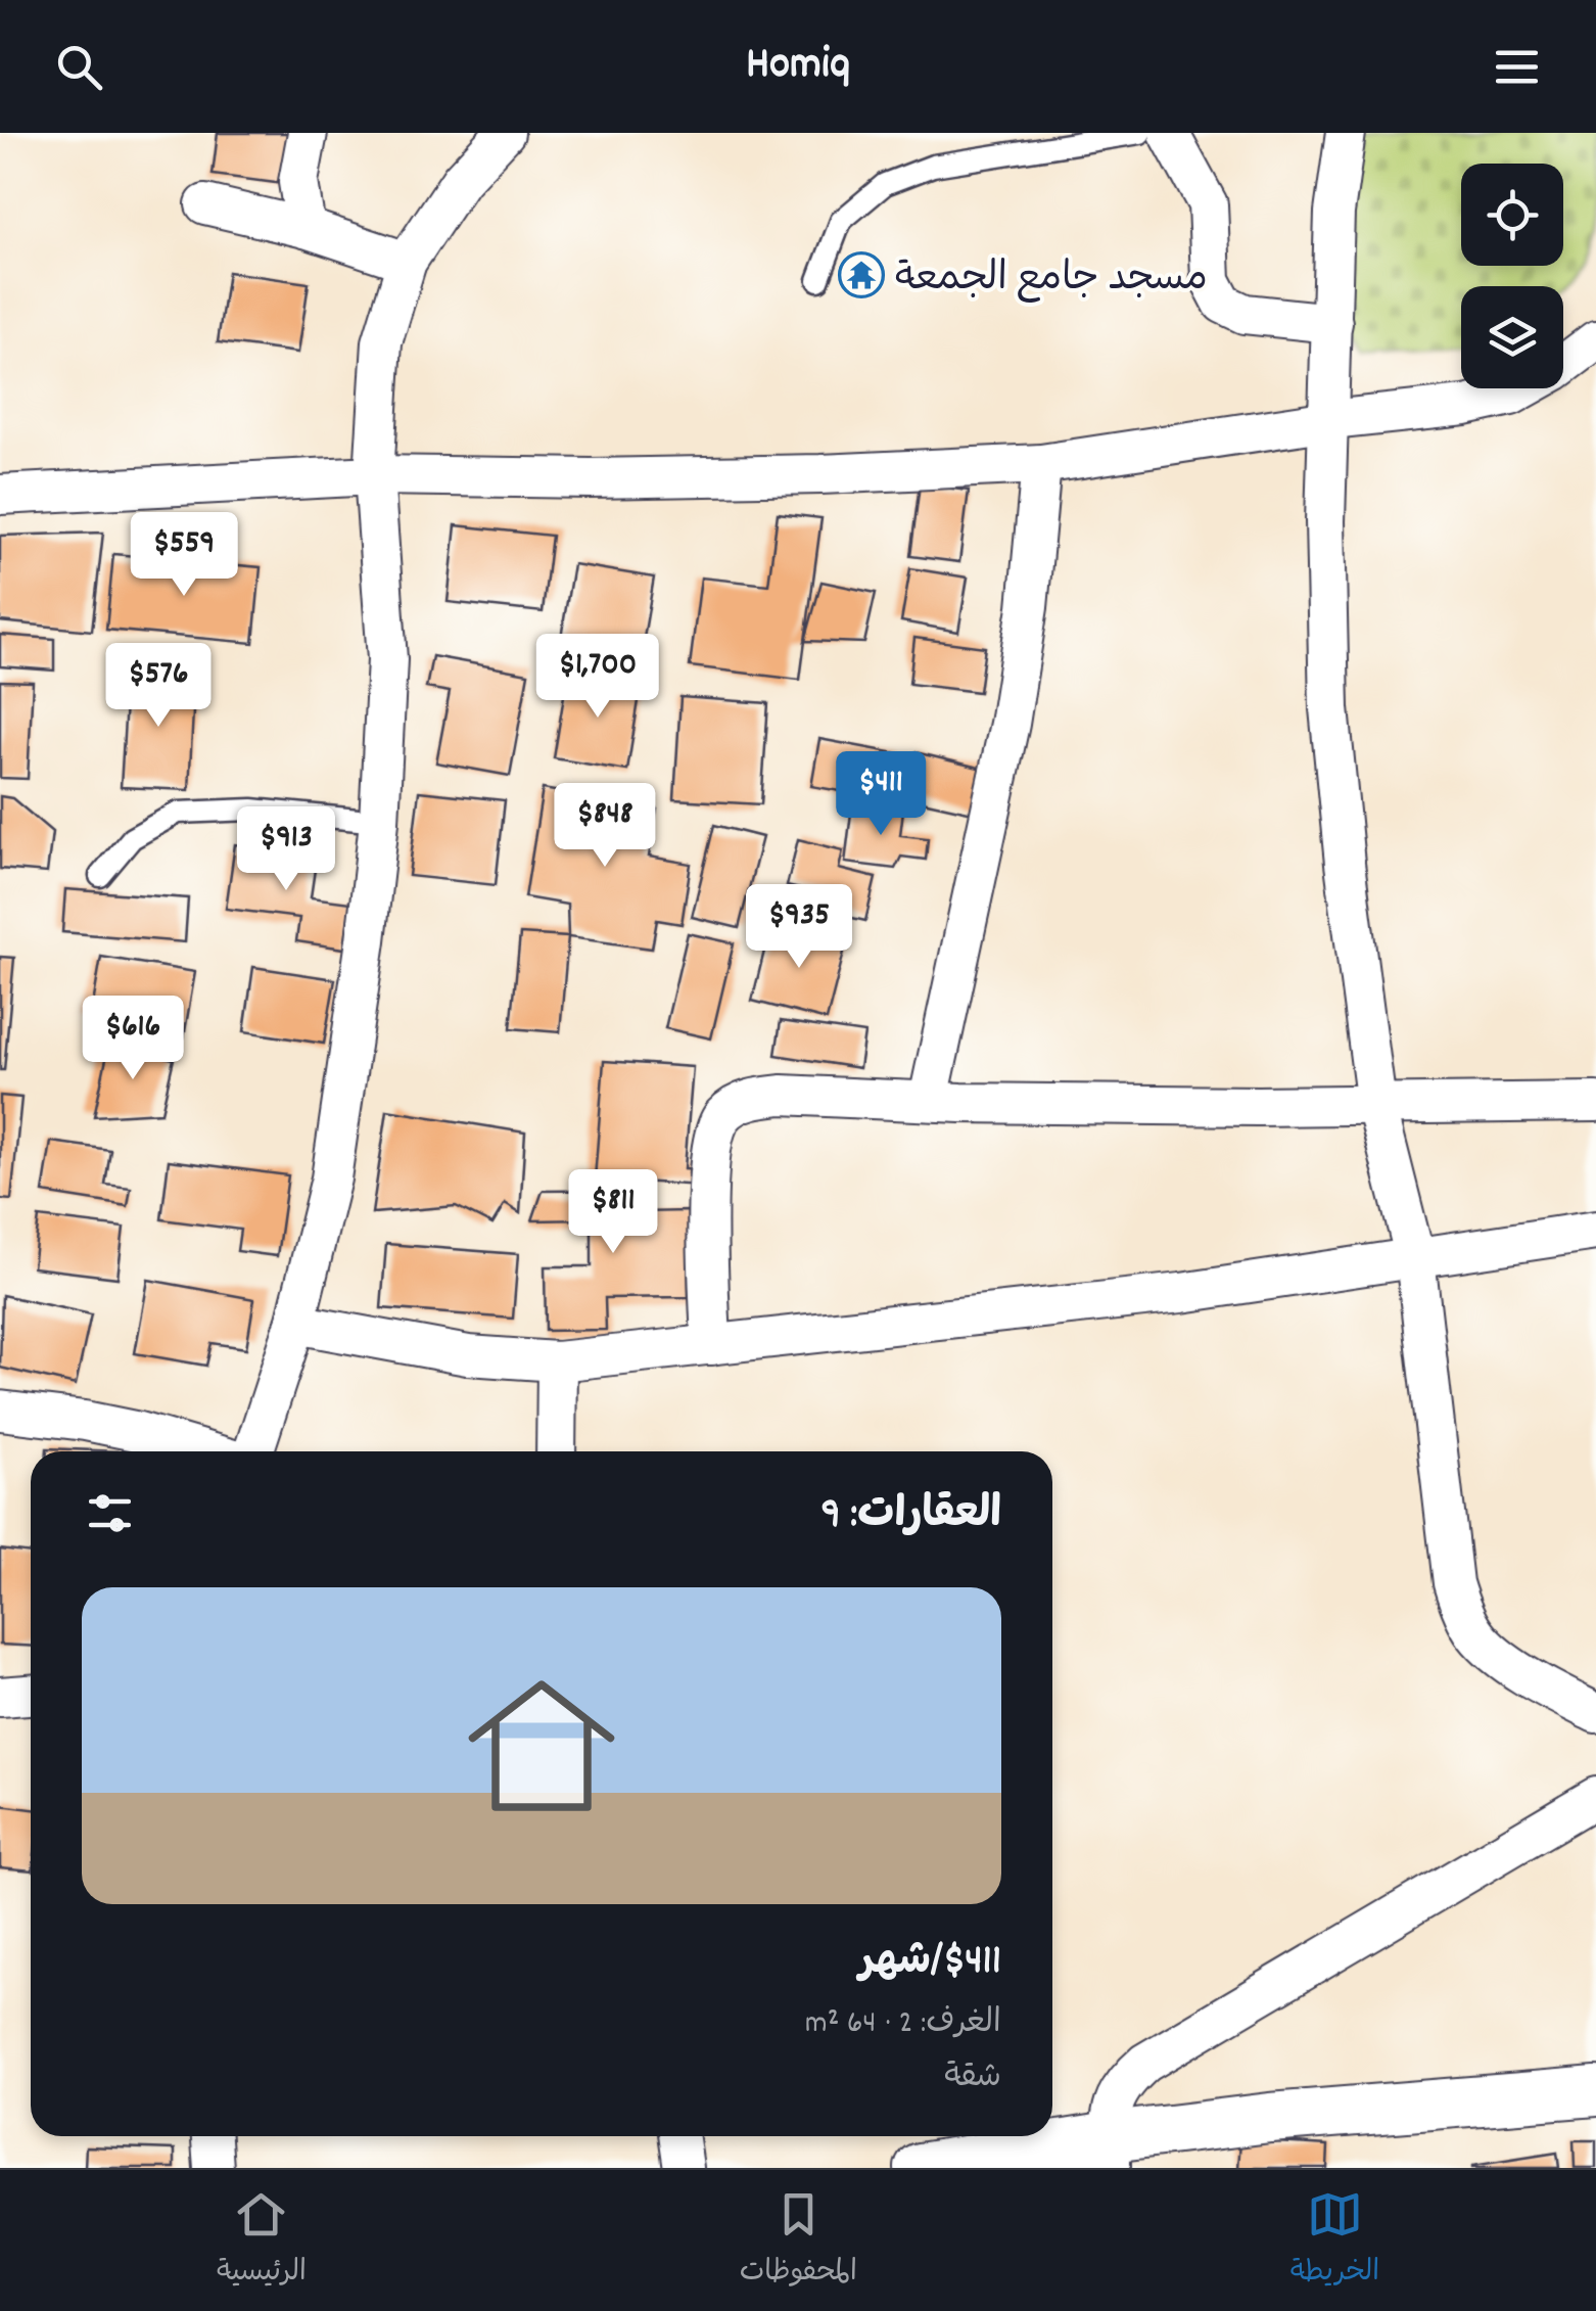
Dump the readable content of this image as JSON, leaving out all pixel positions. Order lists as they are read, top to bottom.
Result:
{
  "places": {
    "temple": ["مسجد جامع الجمعة"]
  },
  "page": {
    "header": "Homiq",
    "price": [
      "$559",
      "$1,700",
      "$576",
      "$411",
      "$848",
      "$913",
      "$935",
      "$616",
      "$811"
    ],
    "heading": "العقارات: 9",
    "list": [
      {
        "name": "$411/شهر",
        "note": "الغرف: 2 · 64 m² · شقة"
      }
    ],
    "tabs": ["الخريطة", "المحفوظات", "الرئيسية"]
  }
}
